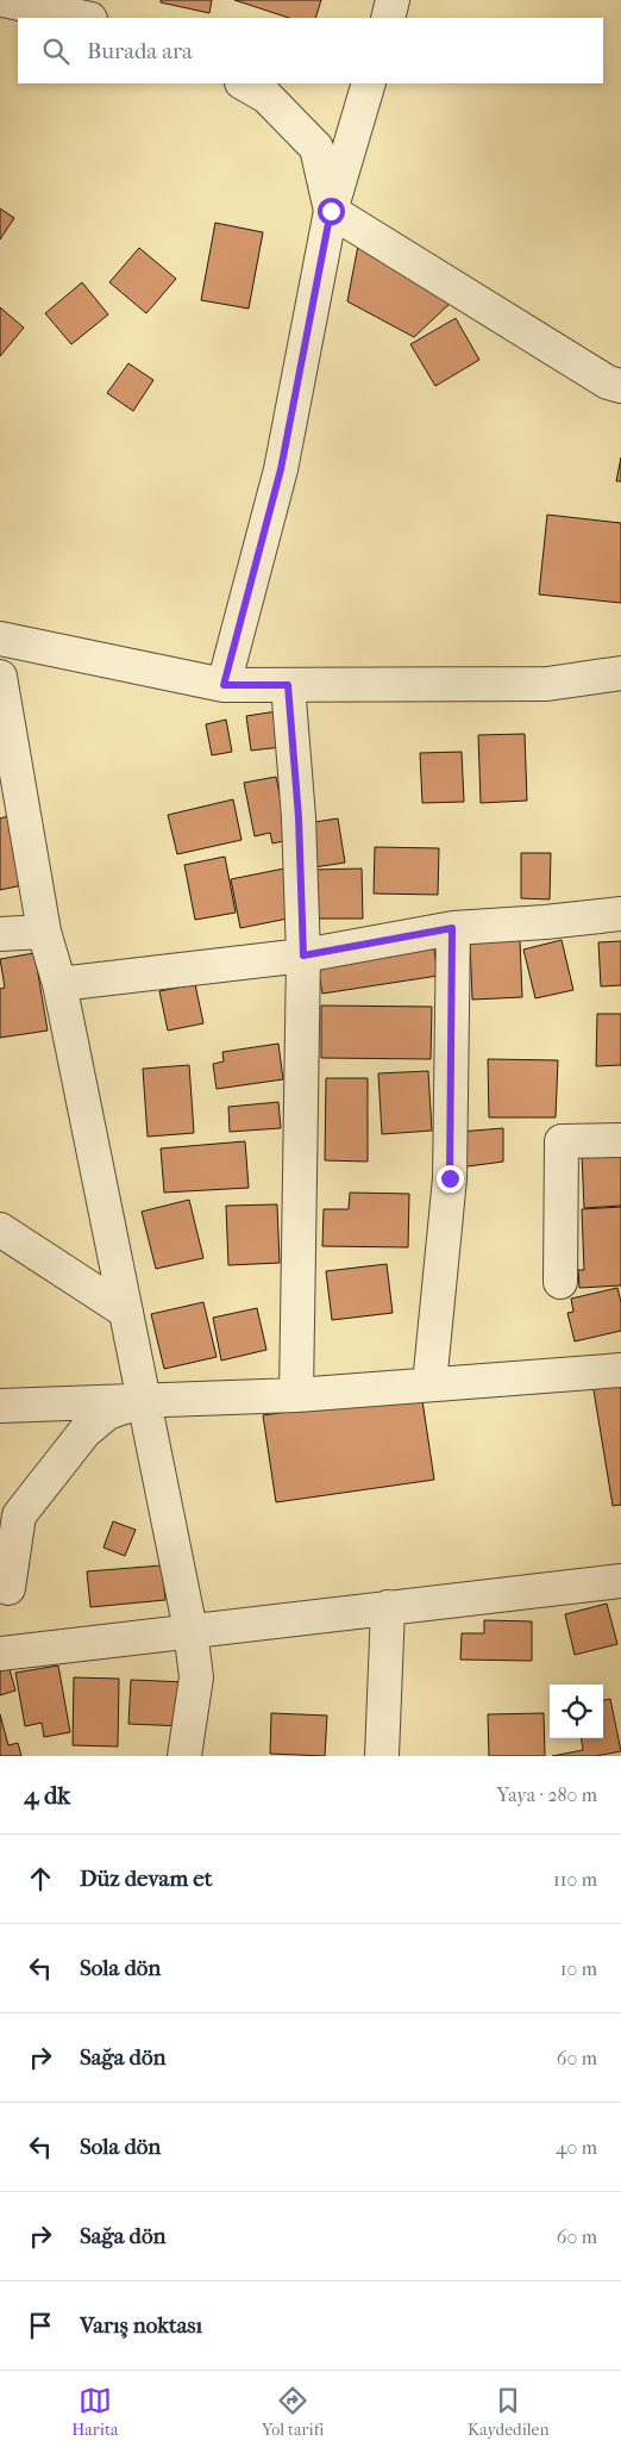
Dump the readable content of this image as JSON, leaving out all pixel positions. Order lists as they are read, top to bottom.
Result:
{
  "page": {
    "search": "Burada ara",
    "heading": ["4 dk", "Yaya · 280 m"],
    "list": [
      ["Düz devam et", "110 m"],
      ["Sola dön", "10 m"],
      ["Sağa dön", "60 m"],
      ["Sola dön", "40 m"],
      ["Sağa dön", "60 m"],
      "Varış noktası"
    ],
    "nav": ["Harita", "Yol tarifi", "Kaydedilen"]
  }
}
